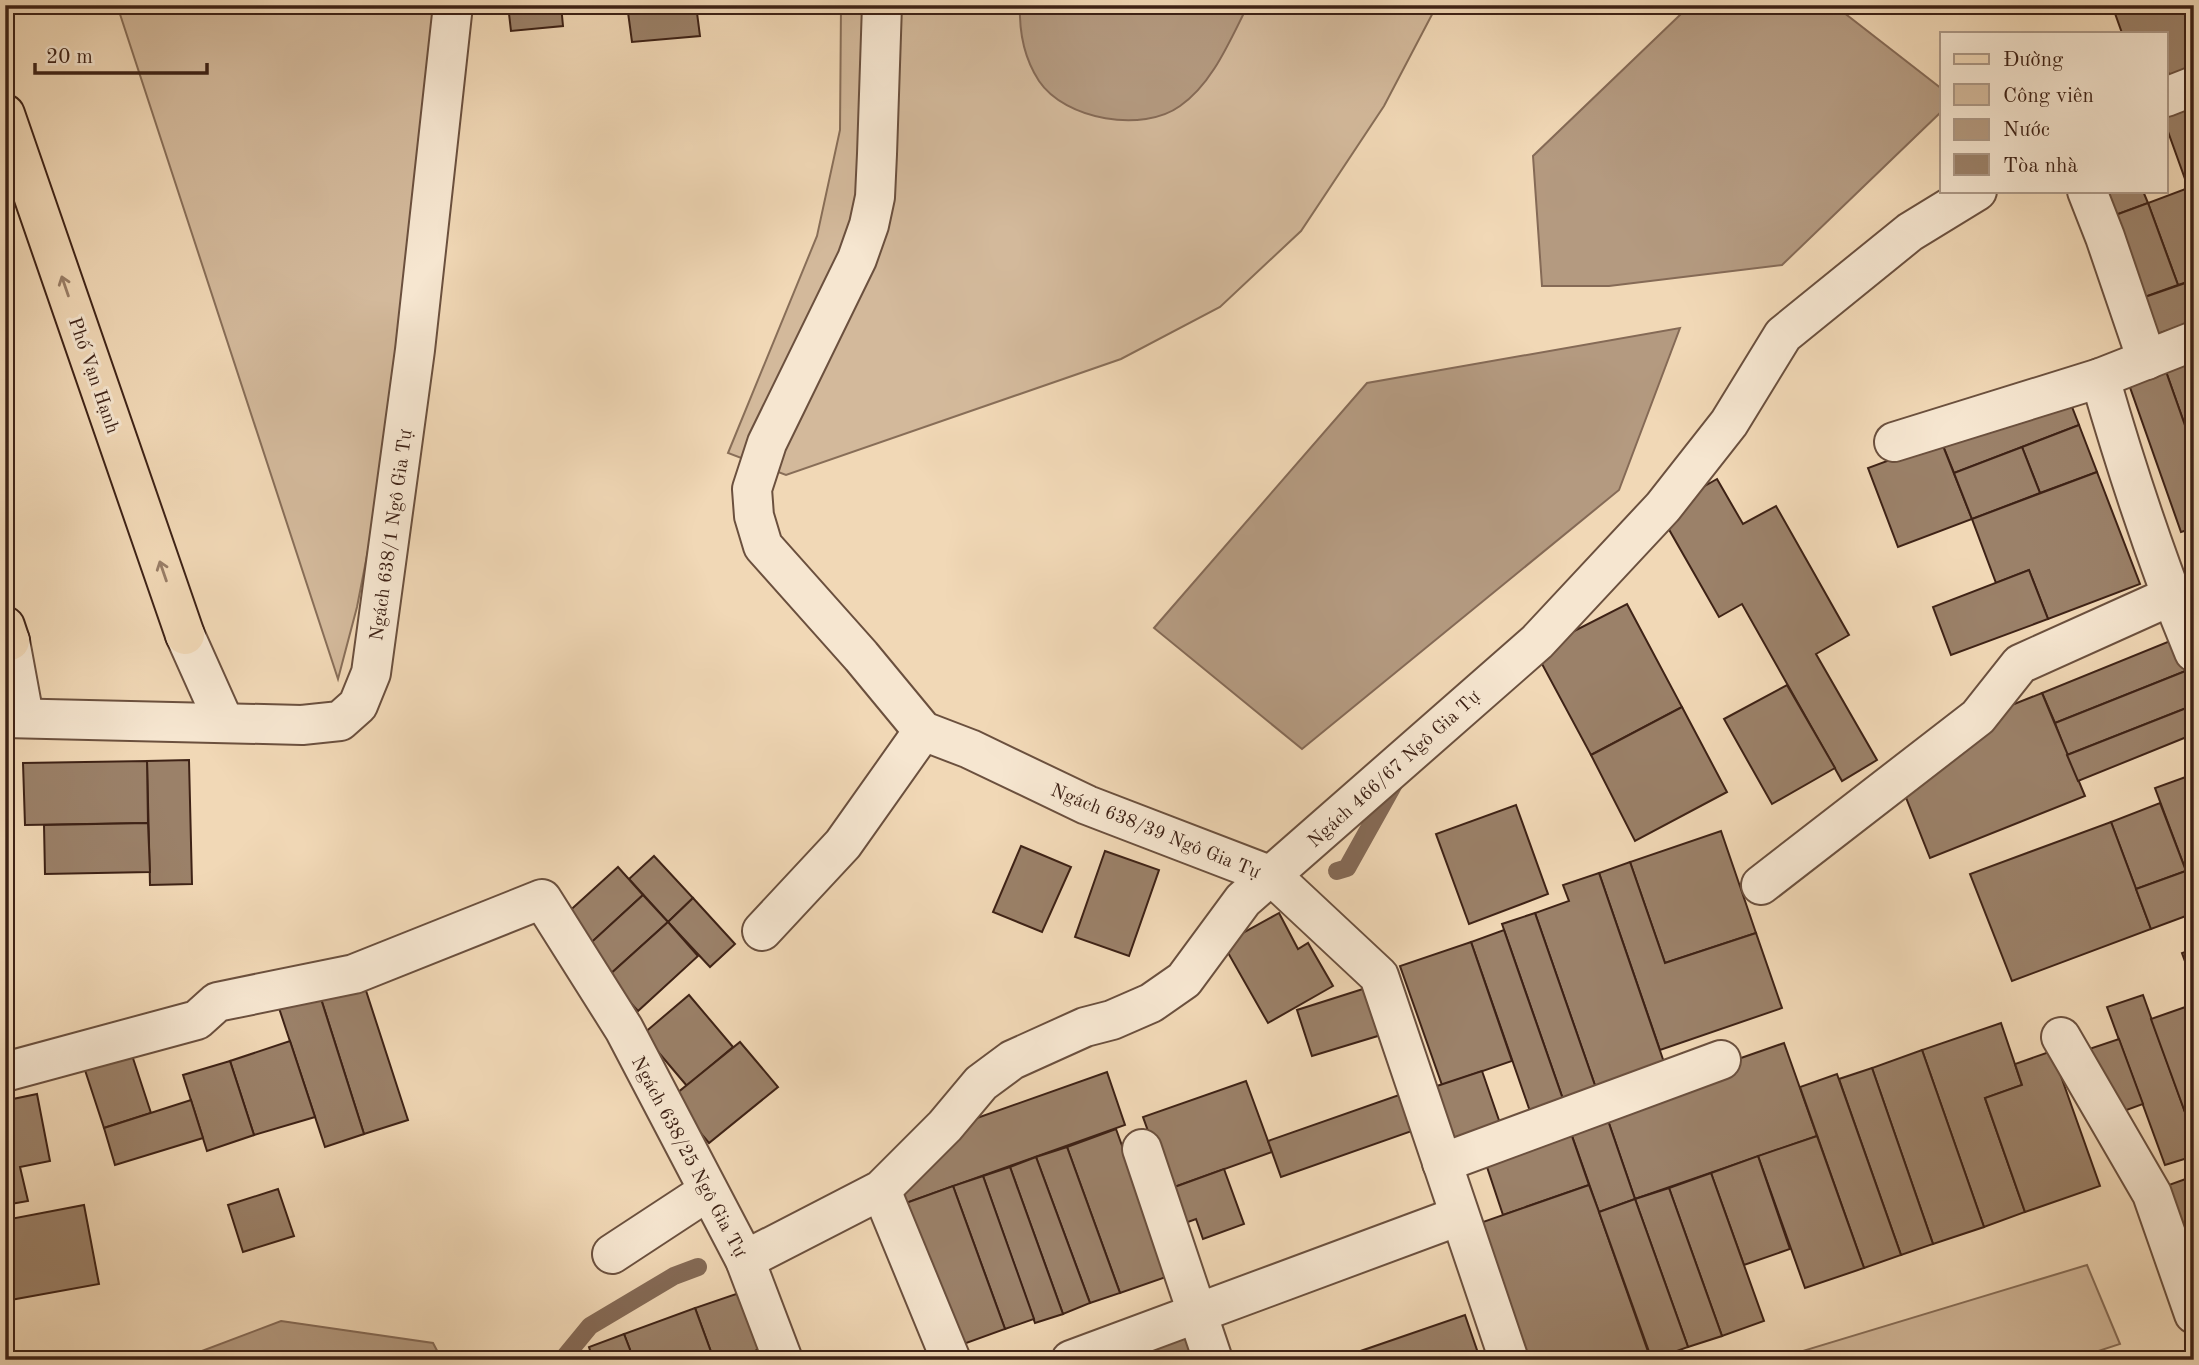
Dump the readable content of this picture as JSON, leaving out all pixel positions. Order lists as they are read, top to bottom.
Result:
{
  "streets": {
    "main road": ["Phố Vạn Hạnh"],
    "street": [
      "Ngách 638/1 Ngô Gia Tự",
      "Ngách 466/67 Ngô Gia Tự",
      "Ngách 638/39 Ngô Gia Tự",
      "Ngách 638/25 Ngô Gia Tự"
    ]
  },
  "crossings": [
    ["Ngách 466/67 Ngô Gia Tự", "Ngách 638/39 Ngô Gia Tự"],
    ["Ngách 466/67 Ngô Gia Tự", "Ngách 638/25 Ngô Gia Tự"]
  ],
  "one_way": ["Phố Vạn Hạnh"],
  "legend": [
    "Đường",
    "Công viên",
    "Nước",
    "Tòa nhà"
  ],
  "scale_bar": "20 m"
}
